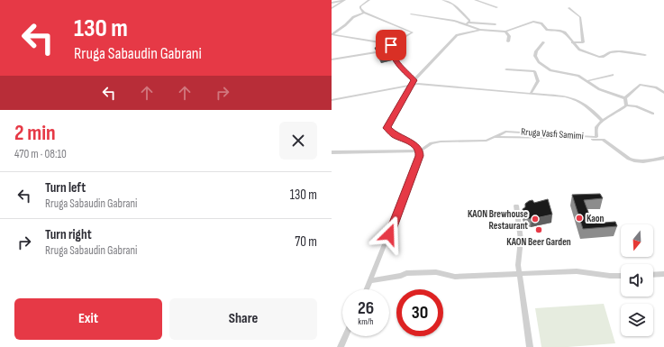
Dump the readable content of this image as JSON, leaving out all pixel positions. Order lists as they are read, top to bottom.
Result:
{
  "streets": {
    "street": ["Rruga Vasfi Samimi"]
  },
  "places": ["Kaon", "KAON Brewhouse Restaurant", "KAON Beer Garden"],
  "north": "bottom",
  "page": {
    "turn": ["130 m", "Rruga Sabaudin Gabrani"],
    "heading": ["2 min", "470 m · 08:10"],
    "list": [
      {
        "name": "Turn left",
        "note": "Rruga Sabaudin Gabrani",
        "value": "130 m"
      },
      {
        "name": "Turn right",
        "note": "Rruga Sabaudin Gabrani",
        "value": "70 m"
      }
    ],
    "speed": "26 km/h",
    "limit": "30",
    "buttons": ["Exit", "Share"]
  }
}
